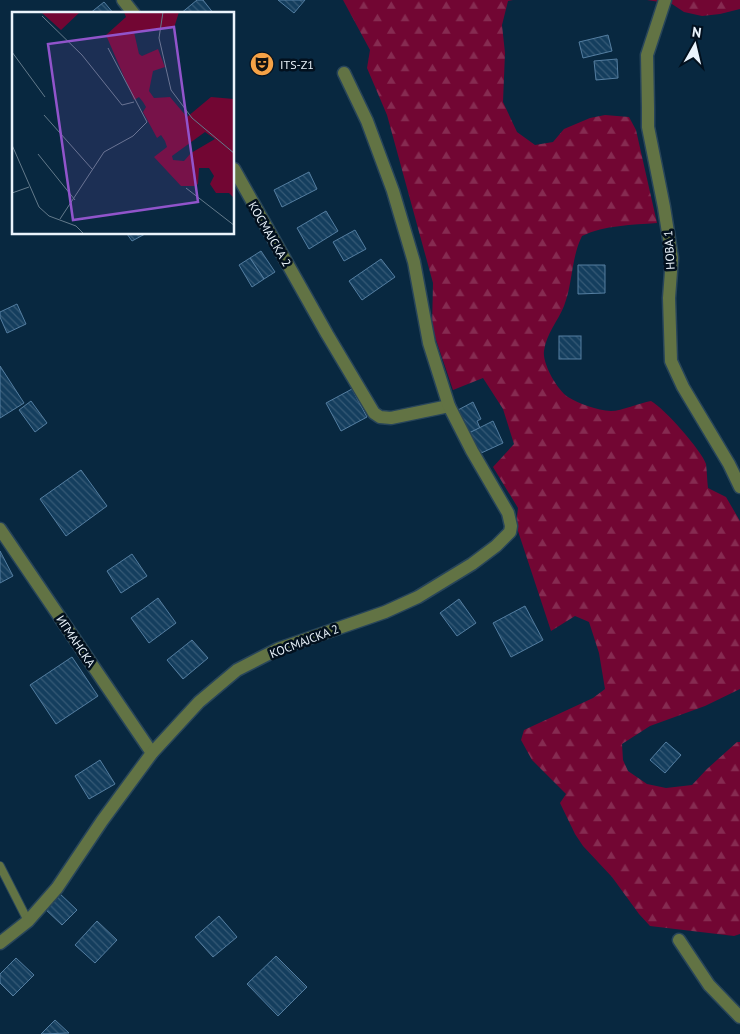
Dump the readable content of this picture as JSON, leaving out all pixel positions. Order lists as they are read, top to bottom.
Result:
{
  "streets": {
    "street": ["КОСМАЈСКА 2", "НОВА 1", "ИГМАНСКА"]
  },
  "crossings": [
    ["КОСМАЈСКА 2", "ИГМАНСКА"]
  ],
  "places": {
    "theatre": ["ITS-Z1"]
  },
  "north": "top"
}
